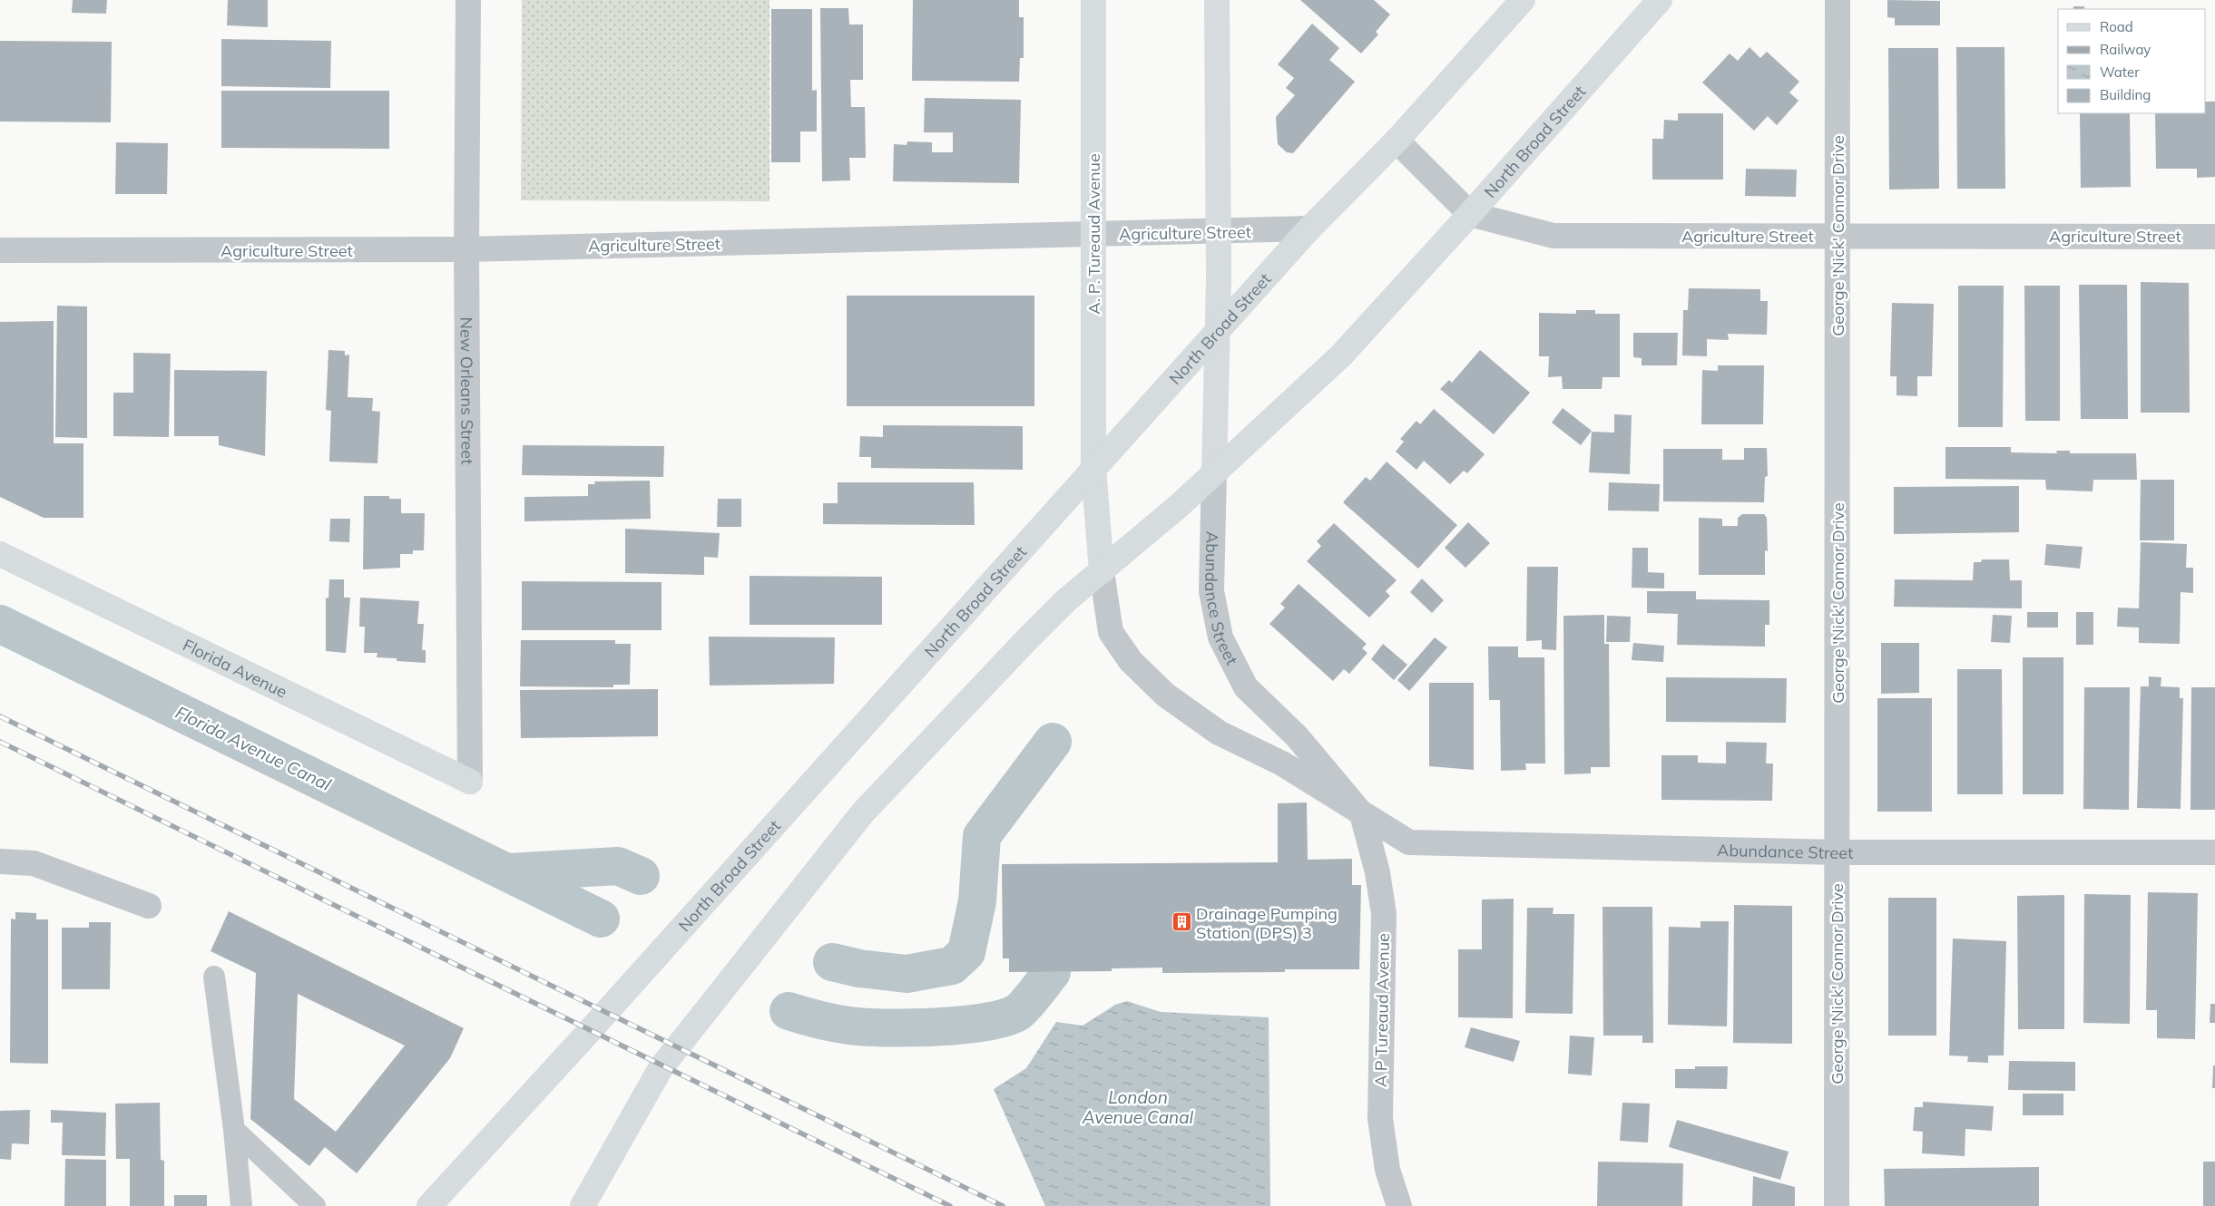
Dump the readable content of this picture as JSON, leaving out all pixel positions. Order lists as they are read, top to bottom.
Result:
{
  "streets": {
    "main road": [
      "North Broad Street",
      "A. P. Tureaud Avenue",
      "Abundance Street",
      "Florida Avenue"
    ],
    "street": [
      "Agriculture Street",
      "George 'Nick' Connor Drive",
      "New Orleans Street",
      "A P Tureaud Avenue"
    ]
  },
  "crossings": [
    ["North Broad Street", "Agriculture Street"],
    ["North Broad Street", "A. P. Tureaud Avenue"],
    ["North Broad Street", "Abundance Street"],
    ["Agriculture Street", "A. P. Tureaud Avenue"],
    ["Agriculture Street", "George 'Nick' Connor Drive"],
    ["Agriculture Street", "New Orleans Street"],
    ["A. P. Tureaud Avenue", "Abundance Street"],
    ["George 'Nick' Connor Drive", "Abundance Street"],
    ["New Orleans Street", "Florida Avenue"],
    ["Abundance Street", "A P Tureaud Avenue"]
  ],
  "water": ["Florida Avenue Canal", "London Avenue Canal"],
  "places": {
    "building": ["Drainage Pumping Station (DPS) 3"]
  },
  "legend": [
    "Road",
    "Railway",
    "Water",
    "Building"
  ]
}
